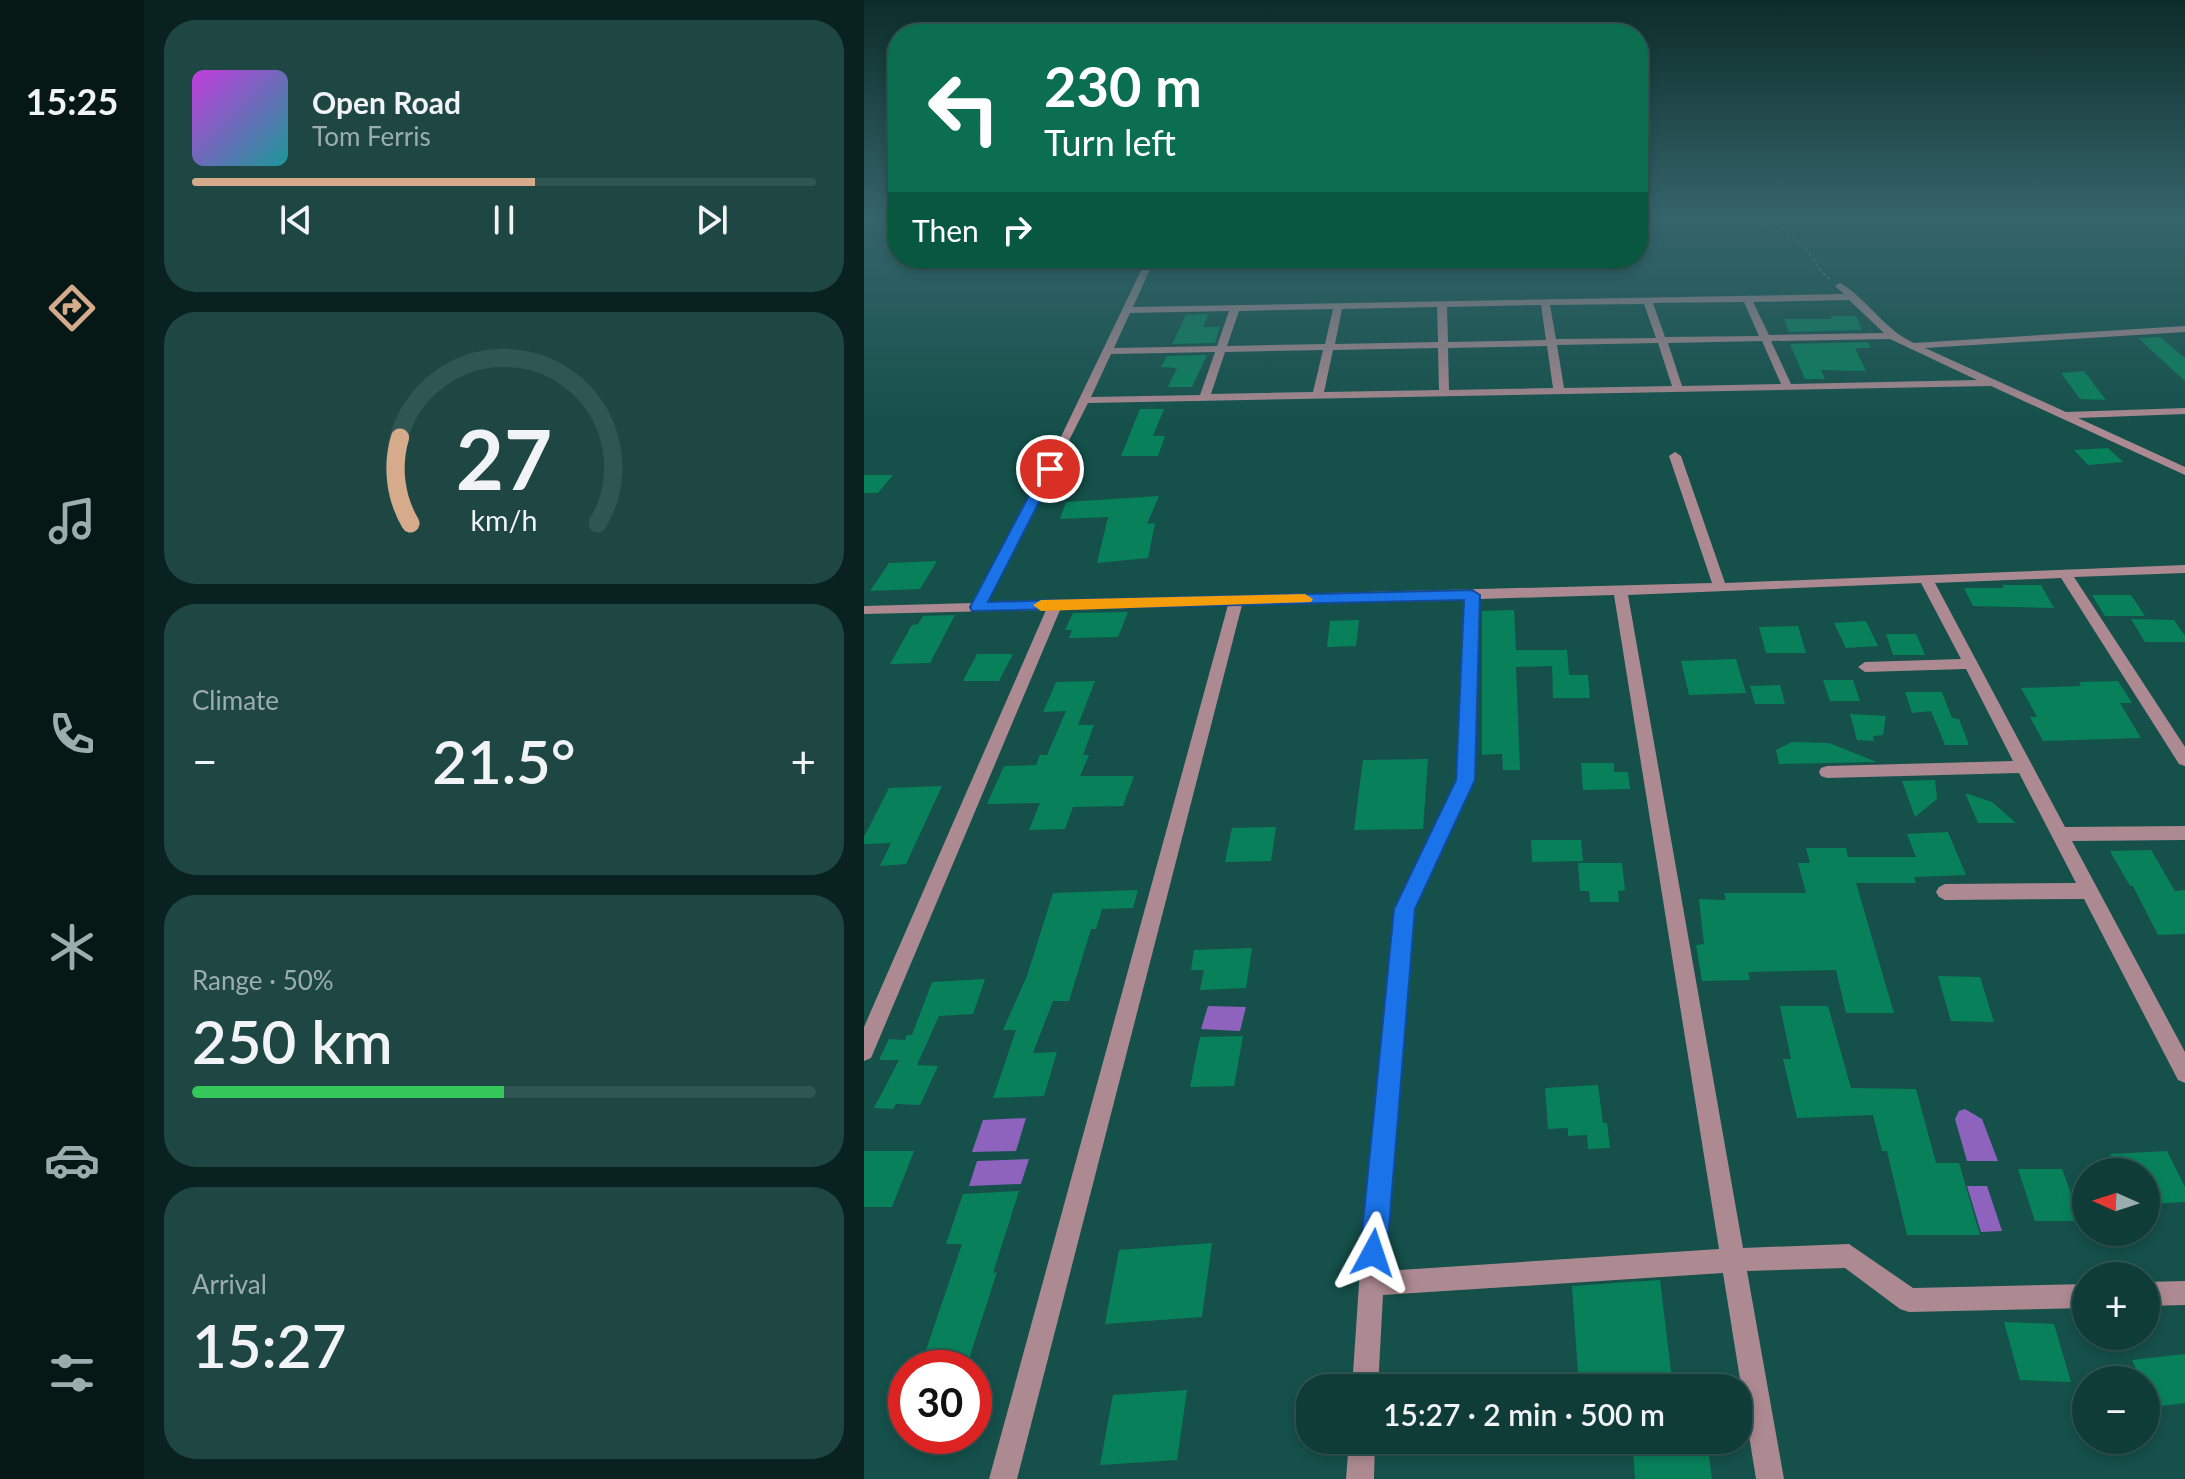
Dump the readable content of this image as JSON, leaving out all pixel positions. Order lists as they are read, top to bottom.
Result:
{
  "north": "left",
  "page": {
    "tabs": "15:25",
    "turn": ["230 m", "Turn left"],
    "song": ["Open Road", "Tom Ferris"],
    "then": "Then",
    "tile": [
      "Climate",
      ["Range · 50%", "250 km"],
      ["Arrival", "15:27"]
    ],
    "heat": ["−", "21.5°", "+"],
    "map_buttons": ["+", "−"],
    "limit": "30",
    "trip": "15:27 · 2 min · 500 m",
    "gauge": ["27", "km/h"]
  }
}
